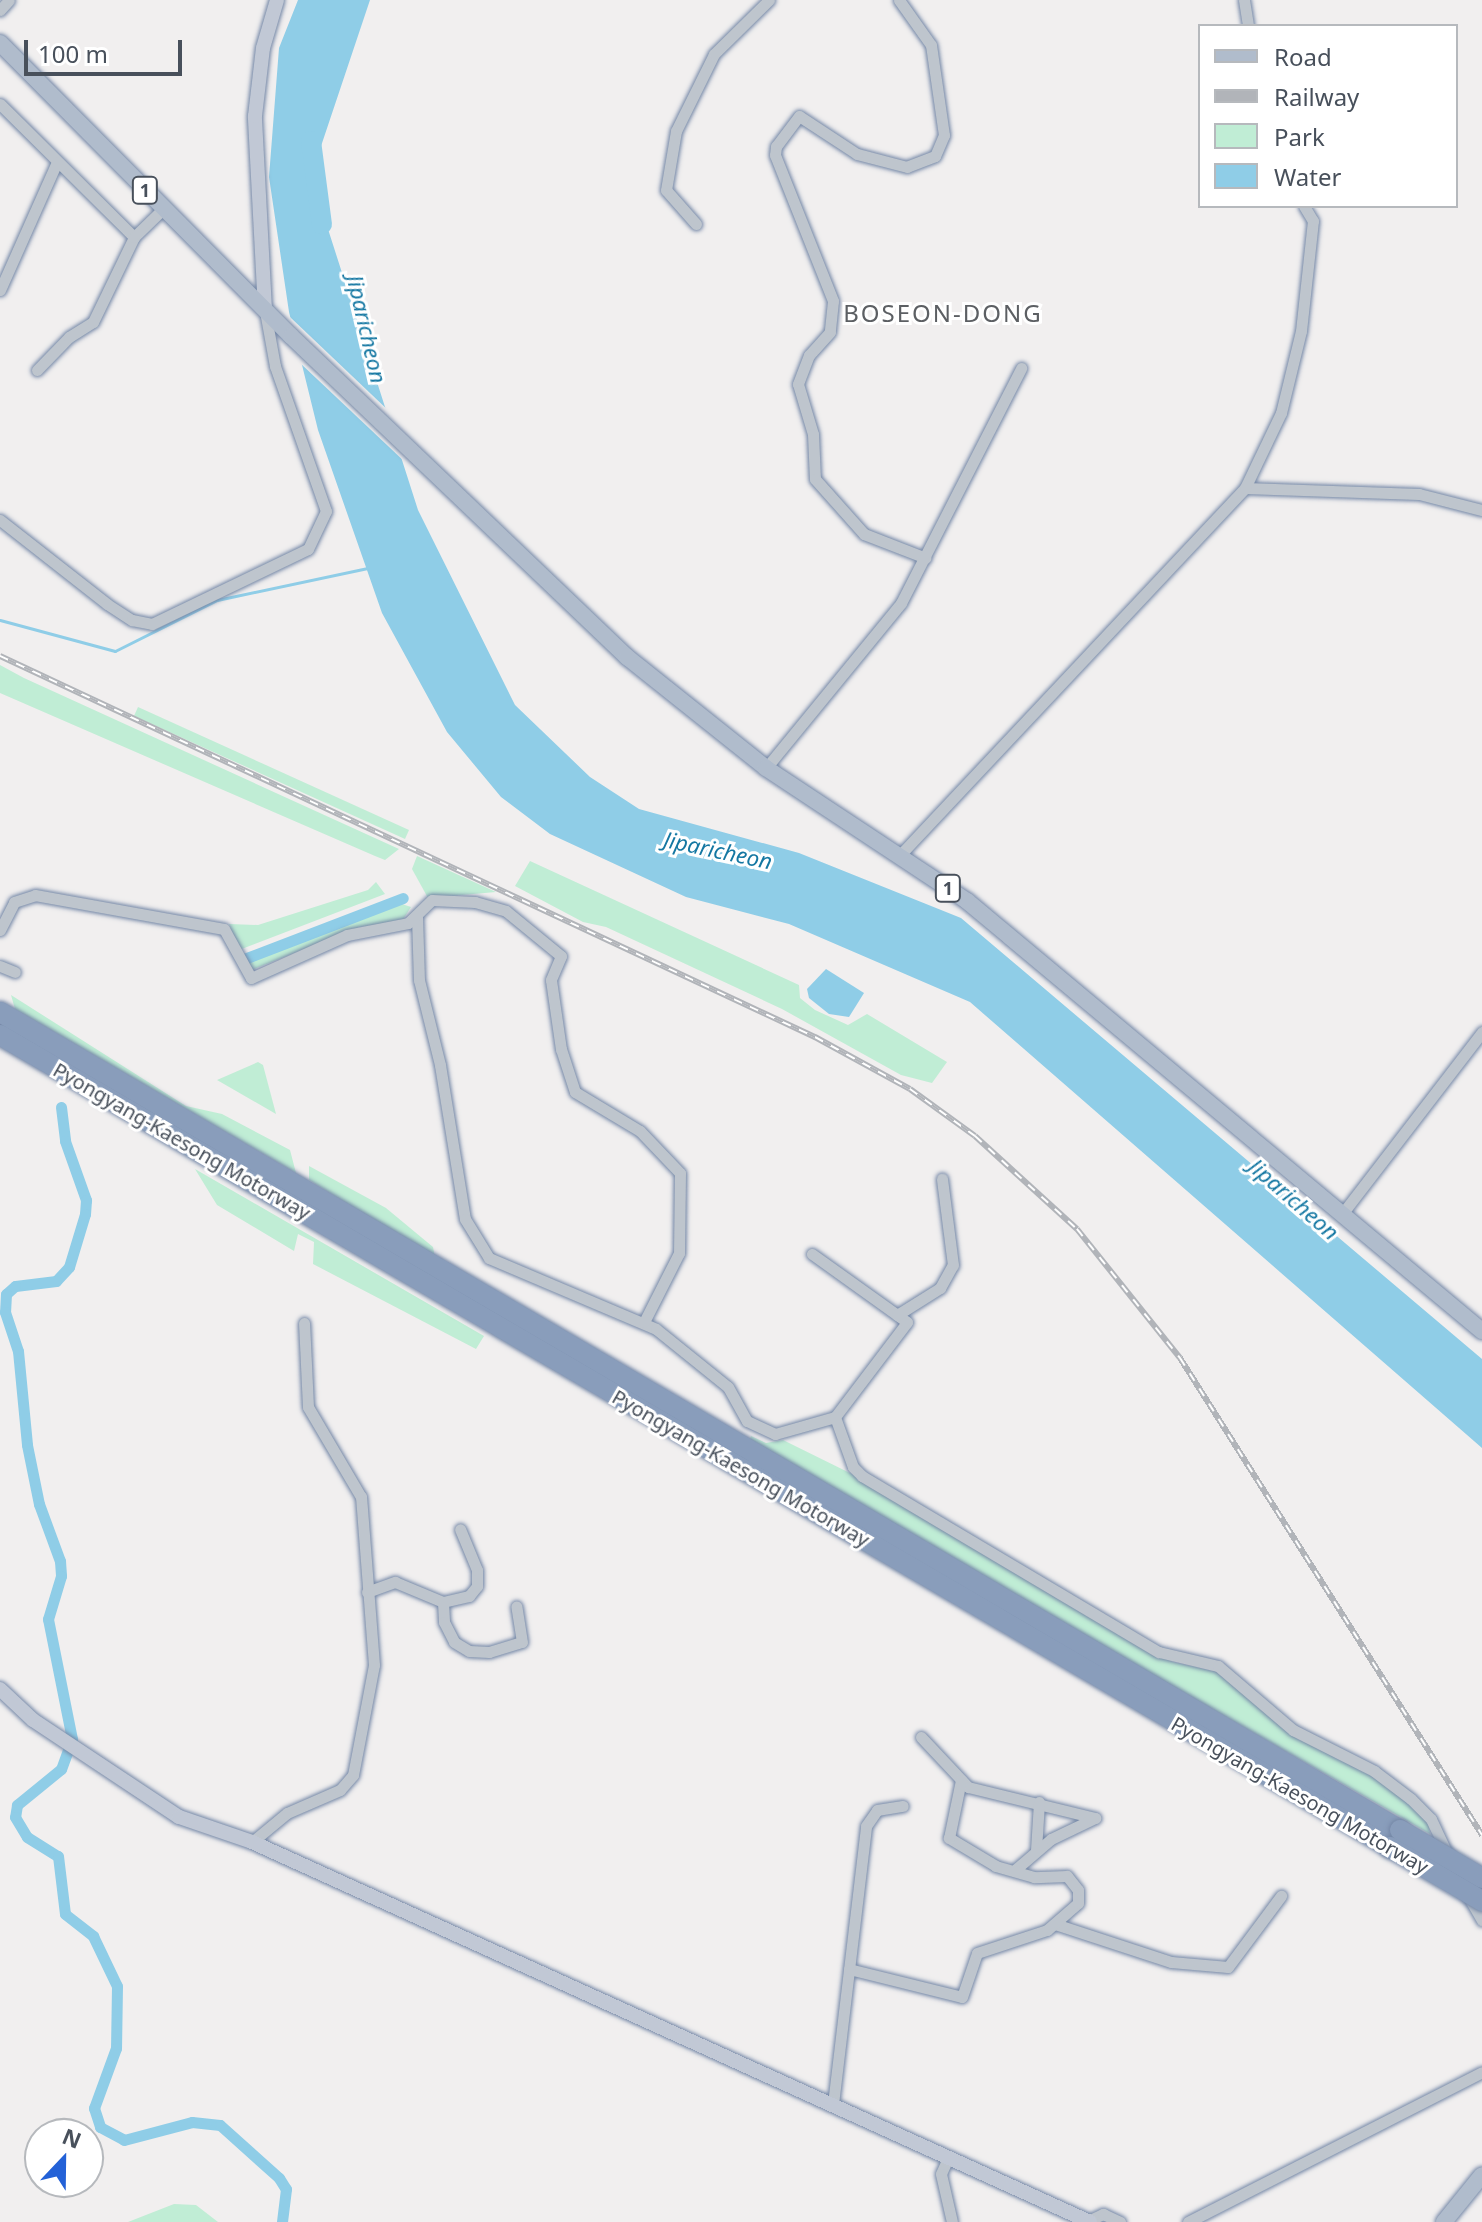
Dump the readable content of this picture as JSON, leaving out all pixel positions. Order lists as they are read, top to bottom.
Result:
{
  "streets": {
    "highway": ["Pyongyang-Kaesong Motorway"],
    "main road": ["1"]
  },
  "districts": ["BOSEON-DONG"],
  "water": ["Jiparicheon"],
  "legend": [
    "Road",
    "Railway",
    "Park",
    "Water"
  ],
  "scale_bar": "100 m",
  "north": "top"
}
